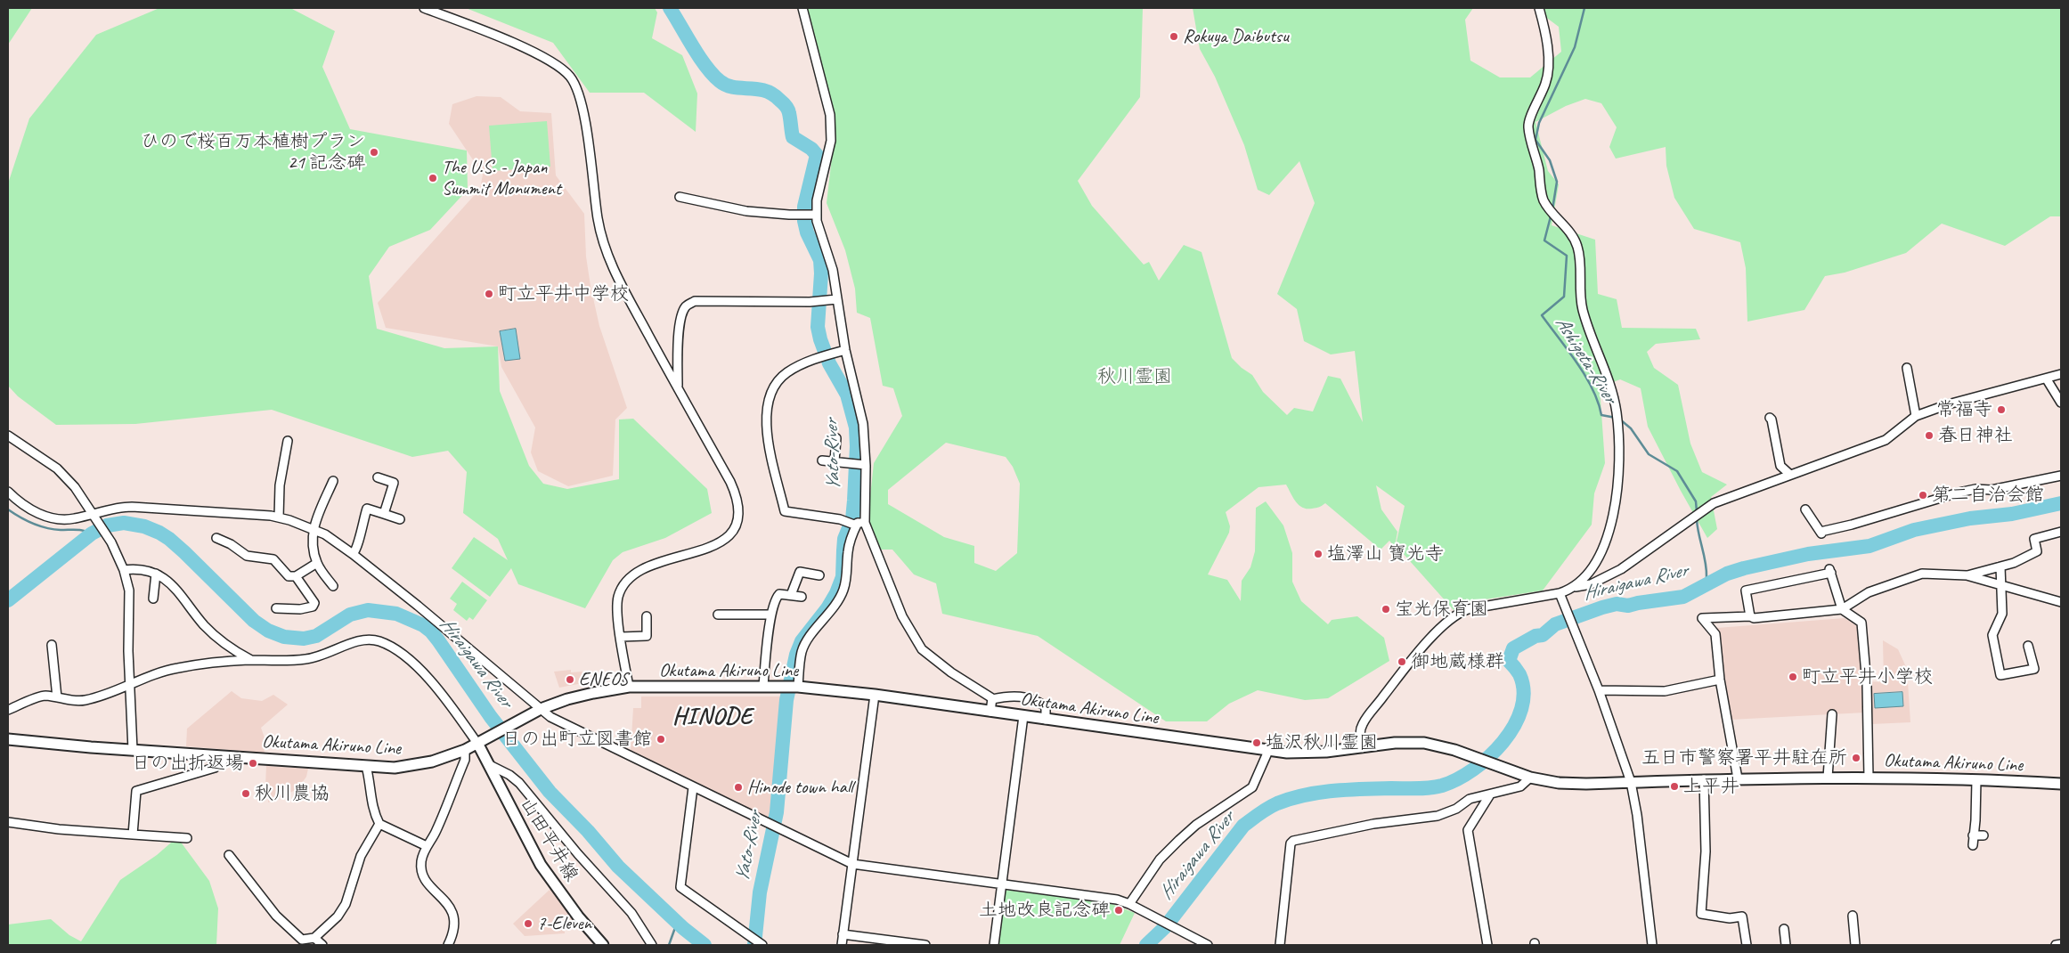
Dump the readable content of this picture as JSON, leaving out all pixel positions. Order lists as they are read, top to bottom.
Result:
{
  "streets": {
    "main road": ["Okutama Akiruno Line", "山田平井線"]
  },
  "crossings": [
    ["Okutama Akiruno Line", "山田平井線"]
  ],
  "districts": ["HINODE"],
  "water": ["Ashigeta-River", "Yato-River", "Hiraigawa River"],
  "parks": ["秋川霊園"],
  "places": [
    "Rokuya Daibutsu",
    "ひので桜百万本植樹プラン 21 記念碑",
    "The U.S. - Japan Summit Monument",
    "町立平井中学校",
    "常福寺",
    "春日神社",
    "第二自治会館",
    "塩澤山 寶光寺",
    "宝光保育園",
    "御地蔵様群",
    "町立平井小学校",
    "ENEOS",
    "日の出町立図書館",
    "塩沢秋川霊園",
    "五日市警察署平井駐在所",
    "日の出折返場",
    "上平井",
    "Hinode town hall",
    "秋川農協",
    "土地改良記念碑",
    "7-Eleven"
  ]
}
